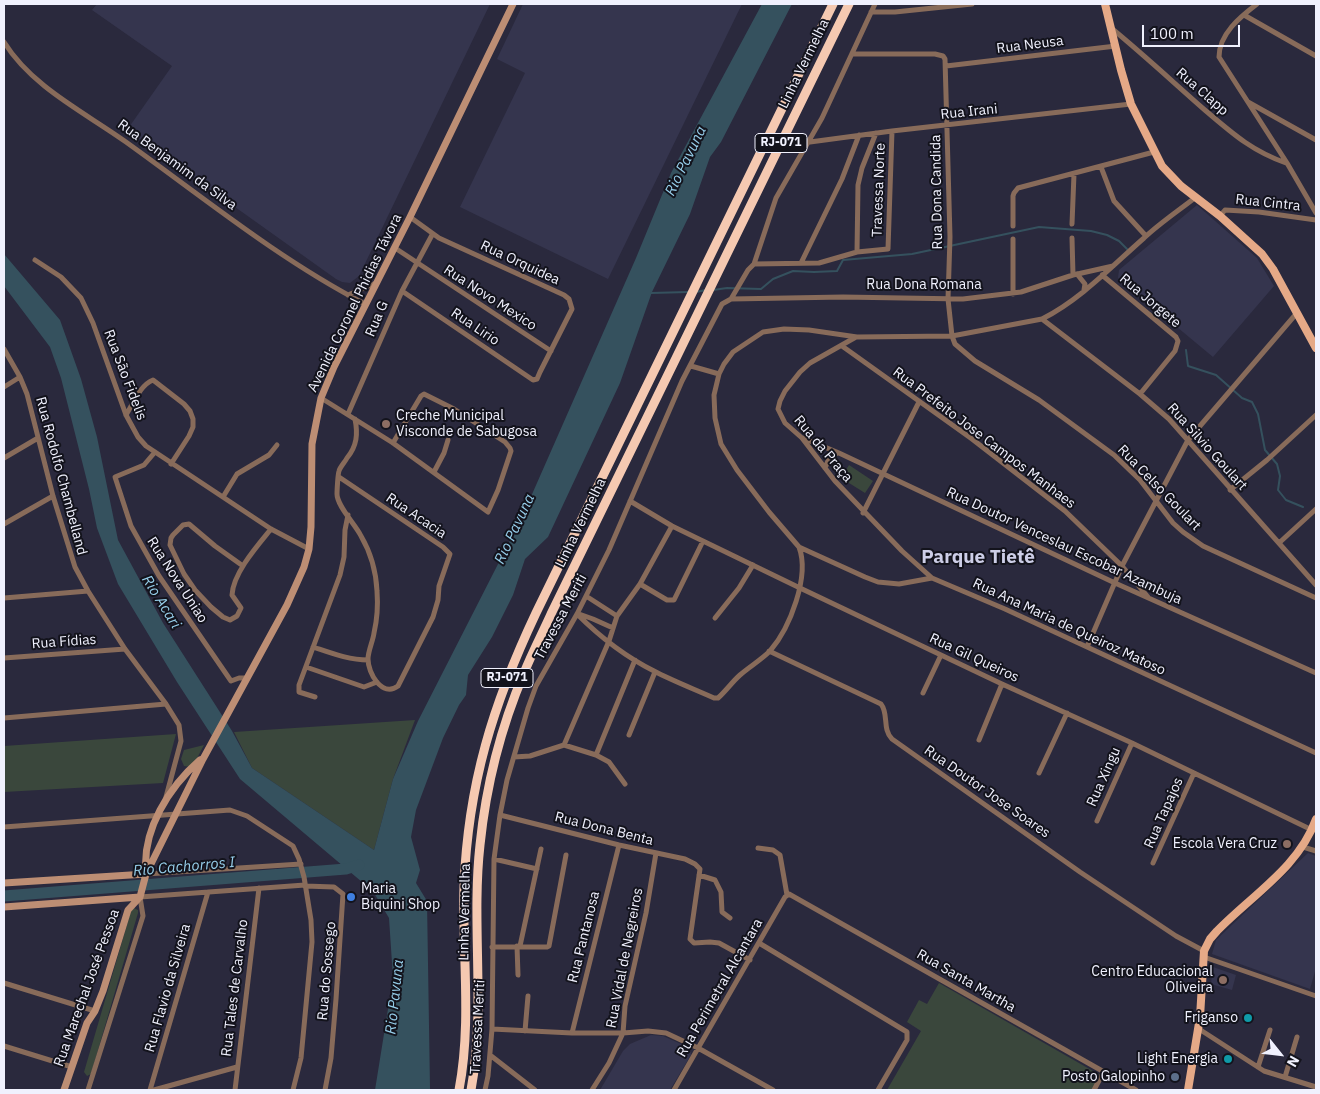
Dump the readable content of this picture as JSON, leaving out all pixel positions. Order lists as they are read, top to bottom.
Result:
{
  "streets": {
    "highway": ["Linha Vermelha", "RJ-071"],
    "street": [
      "Rua Neusa",
      "Rua Clapp",
      "Rua Irani",
      "Rua Benjamim da Silva",
      "Travessa Norte",
      "Rua Dona Candida",
      "Rua Cintra",
      "Rua Orquidea",
      "Rua Dona Romana",
      "Rua Novo Mexico",
      "Rua Jorgete",
      "Avenida Coronel Phidias Távora",
      "Rua G",
      "Rua Lirio",
      "Rua São Fidelis",
      "Rua Prefeito Jose Campos Manhaes",
      "Rua Silvio Goulart",
      "Rua da Praça",
      "Rua Rodolfo Chambelland",
      "Rua Celso Goulart",
      "Rua Acacia",
      "Rua Doutor Venceslau Escobar Azambuja",
      "Rua Nova Uniao",
      "Travessa Meriti",
      "Rua Ana Maria de Queiroz Matoso",
      "Rua Fídias",
      "Rua Gil Queiros",
      "Rua Xingu",
      "Rua Doutor Jose Soares",
      "Rua Tapajos",
      "Rua Dona Benta",
      "Rua Pantanosa",
      "Rua Vidal de Negreiros",
      "Rua do Sossego",
      "Rua Santa Martha",
      "Rua Marechal José Pessoa",
      "Rua Flavio da Silveira",
      "Rua Tales de Carvalho",
      "Rua Perimetral Alcantara"
    ]
  },
  "crossings": [
    ["Rua Neusa", "Rua Dona Candida"],
    ["Rua Irani", "Travessa Norte"],
    ["Rua Irani", "Rua Dona Candida"],
    ["Rua Benjamim da Silva", "Avenida Coronel Phidias Távora"],
    ["Rua Dona Candida", "Rua Dona Romana"],
    ["Rua Dona Candida", "Rua Celso Goulart"],
    ["Rua Orquidea", "Rua Novo Mexico"],
    ["Rua Orquidea", "Avenida Coronel Phidias Távora"],
    ["Rua Orquidea", "Rua G"],
    ["Rua Orquidea", "Rua Lirio"],
    ["Rua Dona Romana", "Travessa Meriti"],
    ["Rua Novo Mexico", "Rua G"],
    ["Rua Jorgete", "Rua Silvio Goulart"],
    ["Avenida Coronel Phidias Távora", "Rua São Fidelis"],
    ["Avenida Coronel Phidias Távora", "Rua Nova Uniao"],
    ["Avenida Coronel Phidias Távora", "Rua Marechal José Pessoa"],
    ["Rua G", "Rua Lirio"],
    ["Rua São Fidelis", "Rua Nova Uniao"],
    ["Rua Prefeito Jose Campos Manhaes", "Rua da Praça"],
    ["Rua Prefeito Jose Campos Manhaes", "Rua Doutor Venceslau Escobar Azambuja"],
    ["Rua da Praça", "Rua Doutor Venceslau Escobar Azambuja"],
    ["Rua da Praça", "Rua Ana Maria de Queiroz Matoso"],
    ["Rua Rodolfo Chambelland", "Rua Fídias"],
    ["Rua Rodolfo Chambelland", "Rua Marechal José Pessoa"],
    ["Travessa Meriti", "Rua Gil Queiros"],
    ["Travessa Meriti", "Rua Dona Benta"],
    ["Rua Gil Queiros", "Rua Xingu"],
    ["Rua Gil Queiros", "Rua Tapajos"],
    ["Rua Dona Benta", "Rua Pantanosa"],
    ["Rua Dona Benta", "Rua Vidal de Negreiros"],
    ["Rua Santa Martha", "Rua Perimetral Alcantara"]
  ],
  "districts": ["Parque Tietê"],
  "water": ["Rio Pavuna", "Rio Acari", "Rio Cachorros I"],
  "places": [
    "Creche Municipal Visconde de Sabugosa",
    "Escola Vera Cruz",
    "Maria Biquini Shop",
    "Centro Educacional Oliveira",
    "Friganso",
    "Light Energia",
    "Posto Galopinho"
  ],
  "scale_bar": "100 m",
  "north": "bottom right"
}
